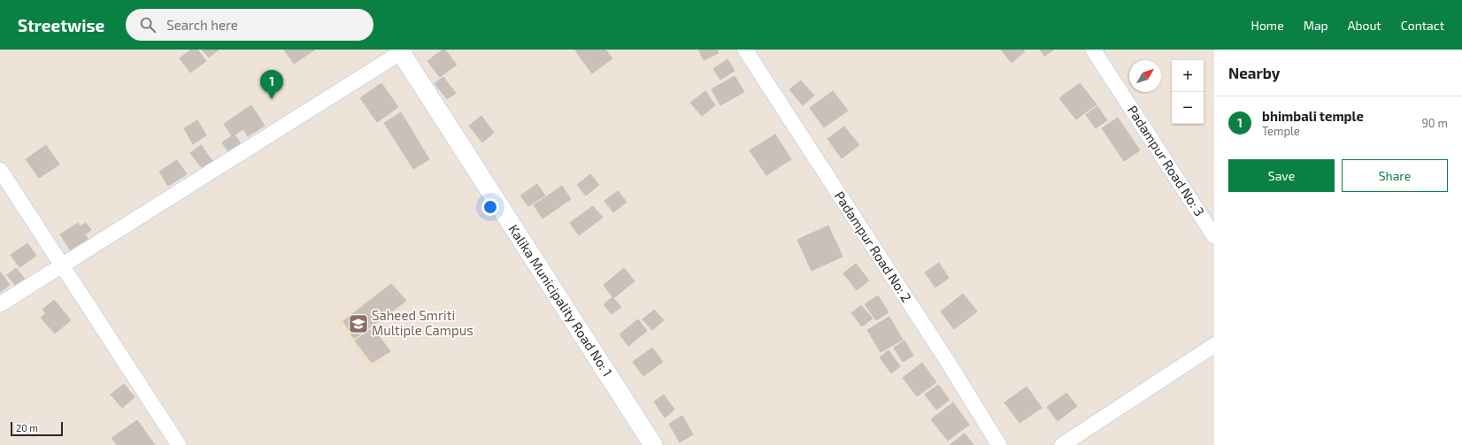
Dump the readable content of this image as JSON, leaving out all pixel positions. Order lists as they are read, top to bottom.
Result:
{
  "streets": {
    "street": ["Padampur Road No: 3", "Padampur Road No: 2", "Kalika Municipality Road No: 1"]
  },
  "places": {
    "school or university": ["Saheed Smriti Multiple Campus"]
  },
  "scale_bar": "20 m",
  "north": "top right",
  "page": {
    "header": "Streetwise",
    "search": "Search here",
    "nav": [
      "Home",
      "Map",
      "About",
      "Contact"
    ],
    "heading": "Nearby",
    "map_buttons": ["+", "−"],
    "pins": "1",
    "list": [
      {
        "mark": "1",
        "name": "bhimbali temple",
        "note": "Temple",
        "value": "90 m"
      }
    ],
    "buttons": ["Save", "Share"],
    "scale": "20 m"
  }
}
